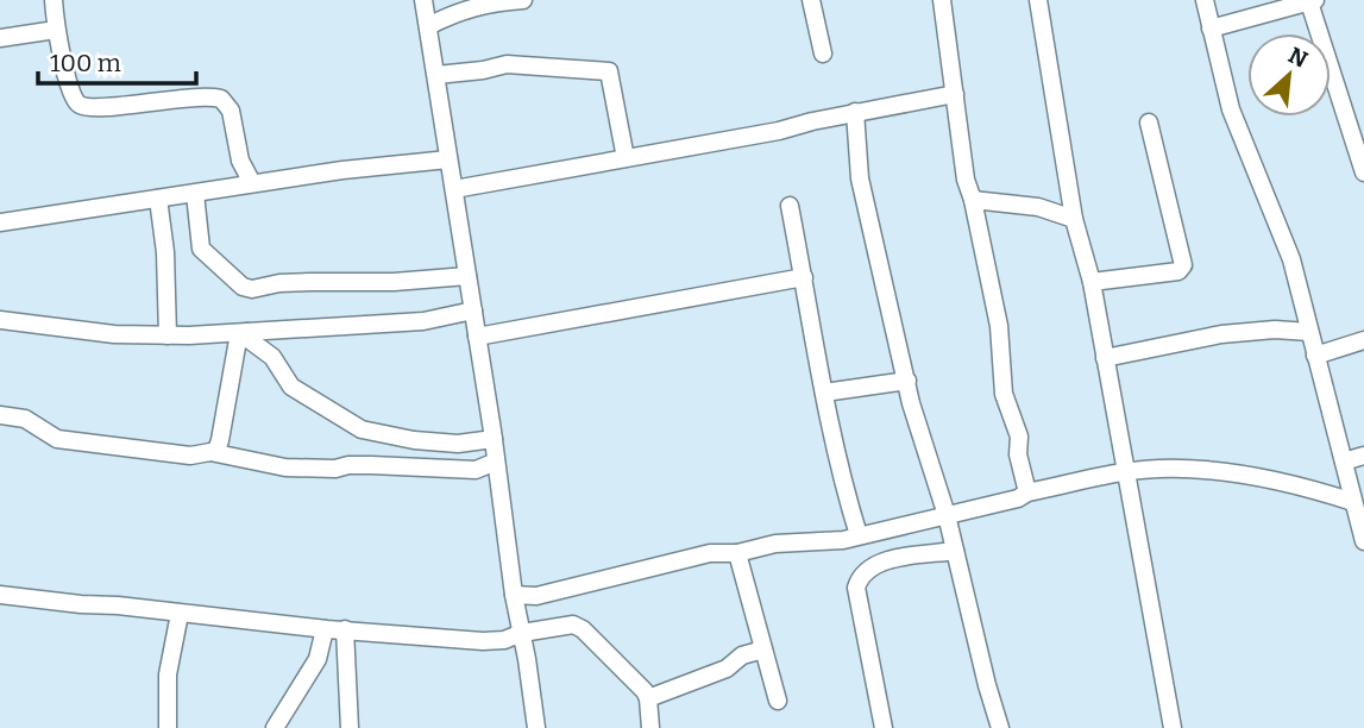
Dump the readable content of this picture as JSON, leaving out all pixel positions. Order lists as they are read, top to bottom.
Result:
{
  "scale_bar": "100 m",
  "north": "top right"
}
